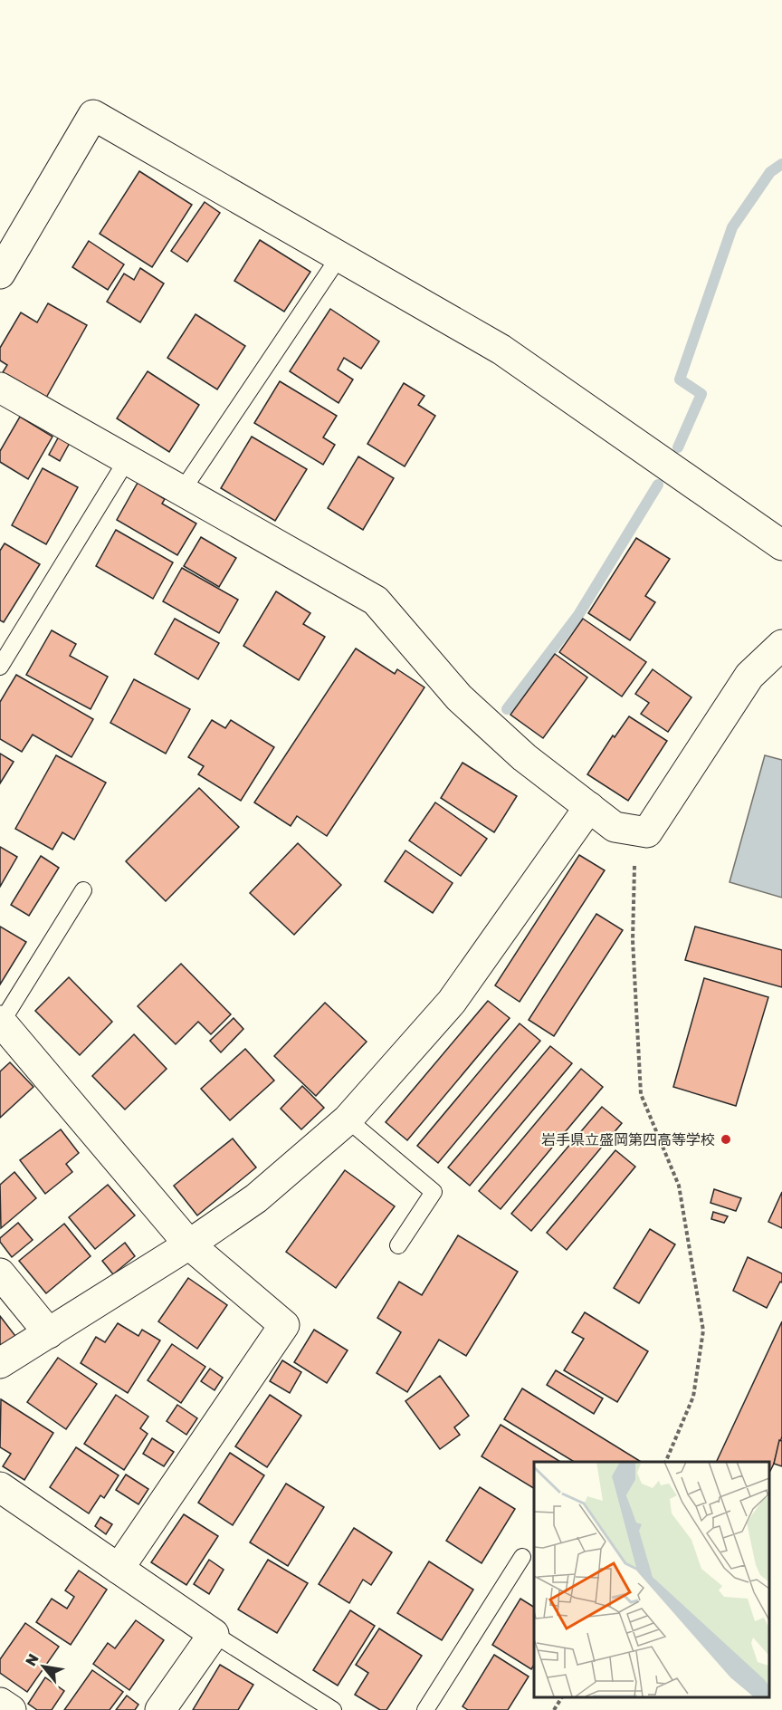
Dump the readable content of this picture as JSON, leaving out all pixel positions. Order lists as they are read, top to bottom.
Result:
{
  "places": ["岩手県立盛岡第四高等学校"],
  "north": "top left"
}
